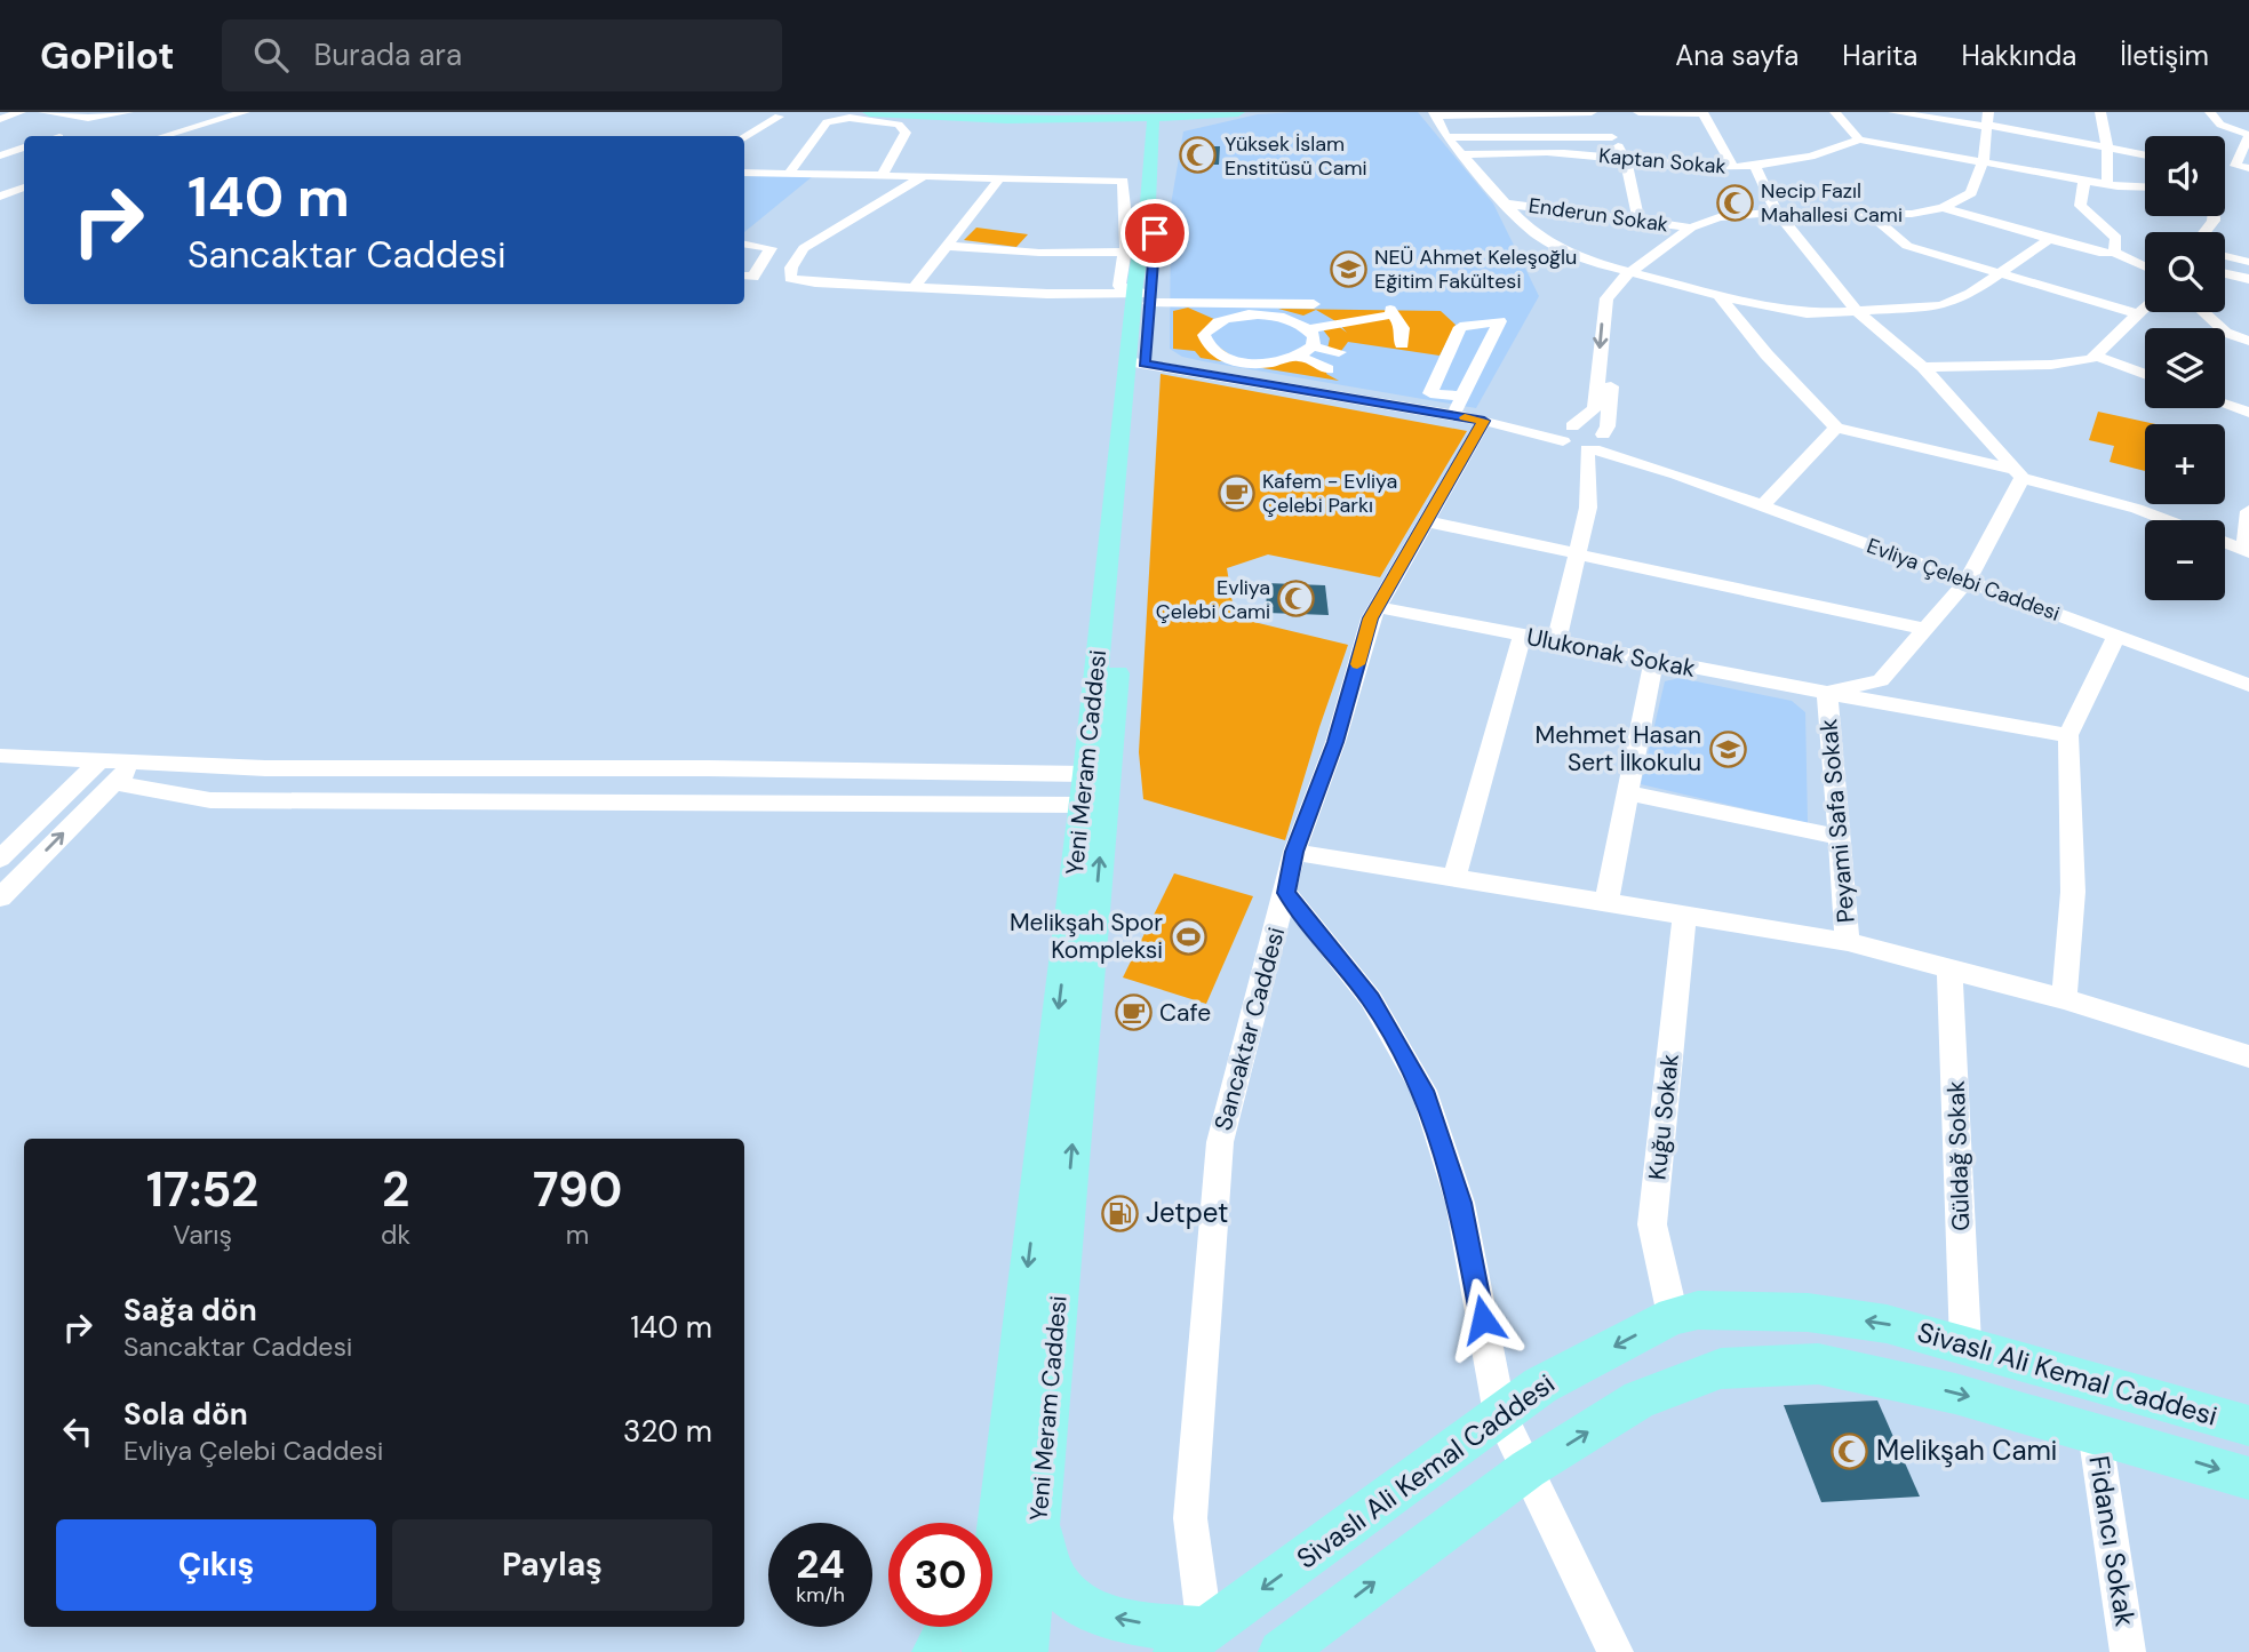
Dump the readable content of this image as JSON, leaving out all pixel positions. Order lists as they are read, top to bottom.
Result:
{
  "streets": {
    "main road": ["Yeni Meram Caddesi", "Sivaslı Ali Kemal Caddesi"],
    "street": [
      "Kaptan Sokak",
      "Enderun Sokak",
      "Evliya Çelebi Caddesi",
      "Ulukonak Sokak",
      "Peyami Safa Sokak",
      "Sancaktar Caddesi",
      "Kuğu Sokak",
      "Güldağ Sokak",
      "Fidancı Sokak"
    ]
  },
  "crossings": [
    ["Ulukonak Sokak", "Peyami Safa Sokak"],
    ["Ulukonak Sokak", "Sancaktar Caddesi"],
    ["Peyami Safa Sokak", "Güldağ Sokak"],
    ["Sancaktar Caddesi", "Sivaslı Ali Kemal Caddesi"],
    ["Kuğu Sokak", "Sivaslı Ali Kemal Caddesi"],
    ["Güldağ Sokak", "Sivaslı Ali Kemal Caddesi"],
    ["Sivaslı Ali Kemal Caddesi", "Fidancı Sokak"]
  ],
  "places": {
    "mosque": [
      "Yüksek İslam Enstitüsü Cami",
      "Necip Fazıl Mahallesi Cami",
      "Evliya Çelebi Cami",
      "Melikşah Cami"
    ],
    "school or university": ["NEÜ Ahmet Keleşoğlu Eğitim Fakültesi", "Mehmet Hasan Sert İlkokulu"],
    "cafe": ["Kafem - Evliya Çelebi Parkı", "Cafe"],
    "sports": ["Melikşah Spor Kompleksi"],
    "fuel station": ["Jetpet"]
  },
  "page": {
    "header": "GoPilot",
    "search": "Burada ara",
    "nav": [
      "Ana sayfa",
      "Harita",
      "Hakkında",
      "İletişim"
    ],
    "map_buttons": ["+", "−"],
    "turn": ["140 m", "Sancaktar Caddesi"],
    "eta": [
      "17:52",
      "Varış",
      "2",
      "dk",
      "790",
      "m"
    ],
    "list": [
      {
        "name": "Sağa dön",
        "note": "Sancaktar Caddesi",
        "value": "140 m"
      },
      {
        "name": "Sola dön",
        "note": "Evliya Çelebi Caddesi",
        "value": "320 m"
      }
    ],
    "buttons": ["Çıkış", "Paylaş"],
    "speed": "24 km/h",
    "limit": "30"
  }
}
